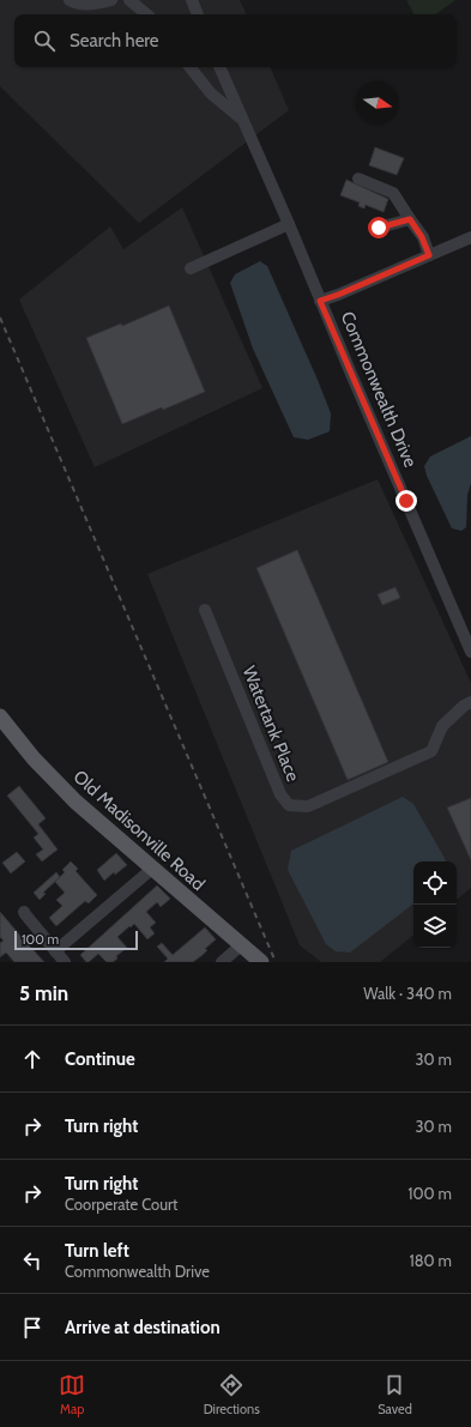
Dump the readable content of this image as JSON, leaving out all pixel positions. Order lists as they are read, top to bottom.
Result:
{
  "streets": {
    "main road": ["Old Madisonville Road"],
    "street": ["Commonwealth Drive", "Watertank Place"]
  },
  "scale_bar": "100 m",
  "north": "right",
  "page": {
    "search": "Search here",
    "scale": "100 m",
    "heading": ["5 min", "Walk · 340 m"],
    "list": [
      ["Continue", "30 m"],
      ["Turn right", "30 m"],
      ["Turn right", "Coorperate Court", "100 m"],
      ["Turn left", "Commonwealth Drive", "180 m"],
      "Arrive at destination"
    ],
    "nav": ["Map", "Directions", "Saved"]
  }
}
